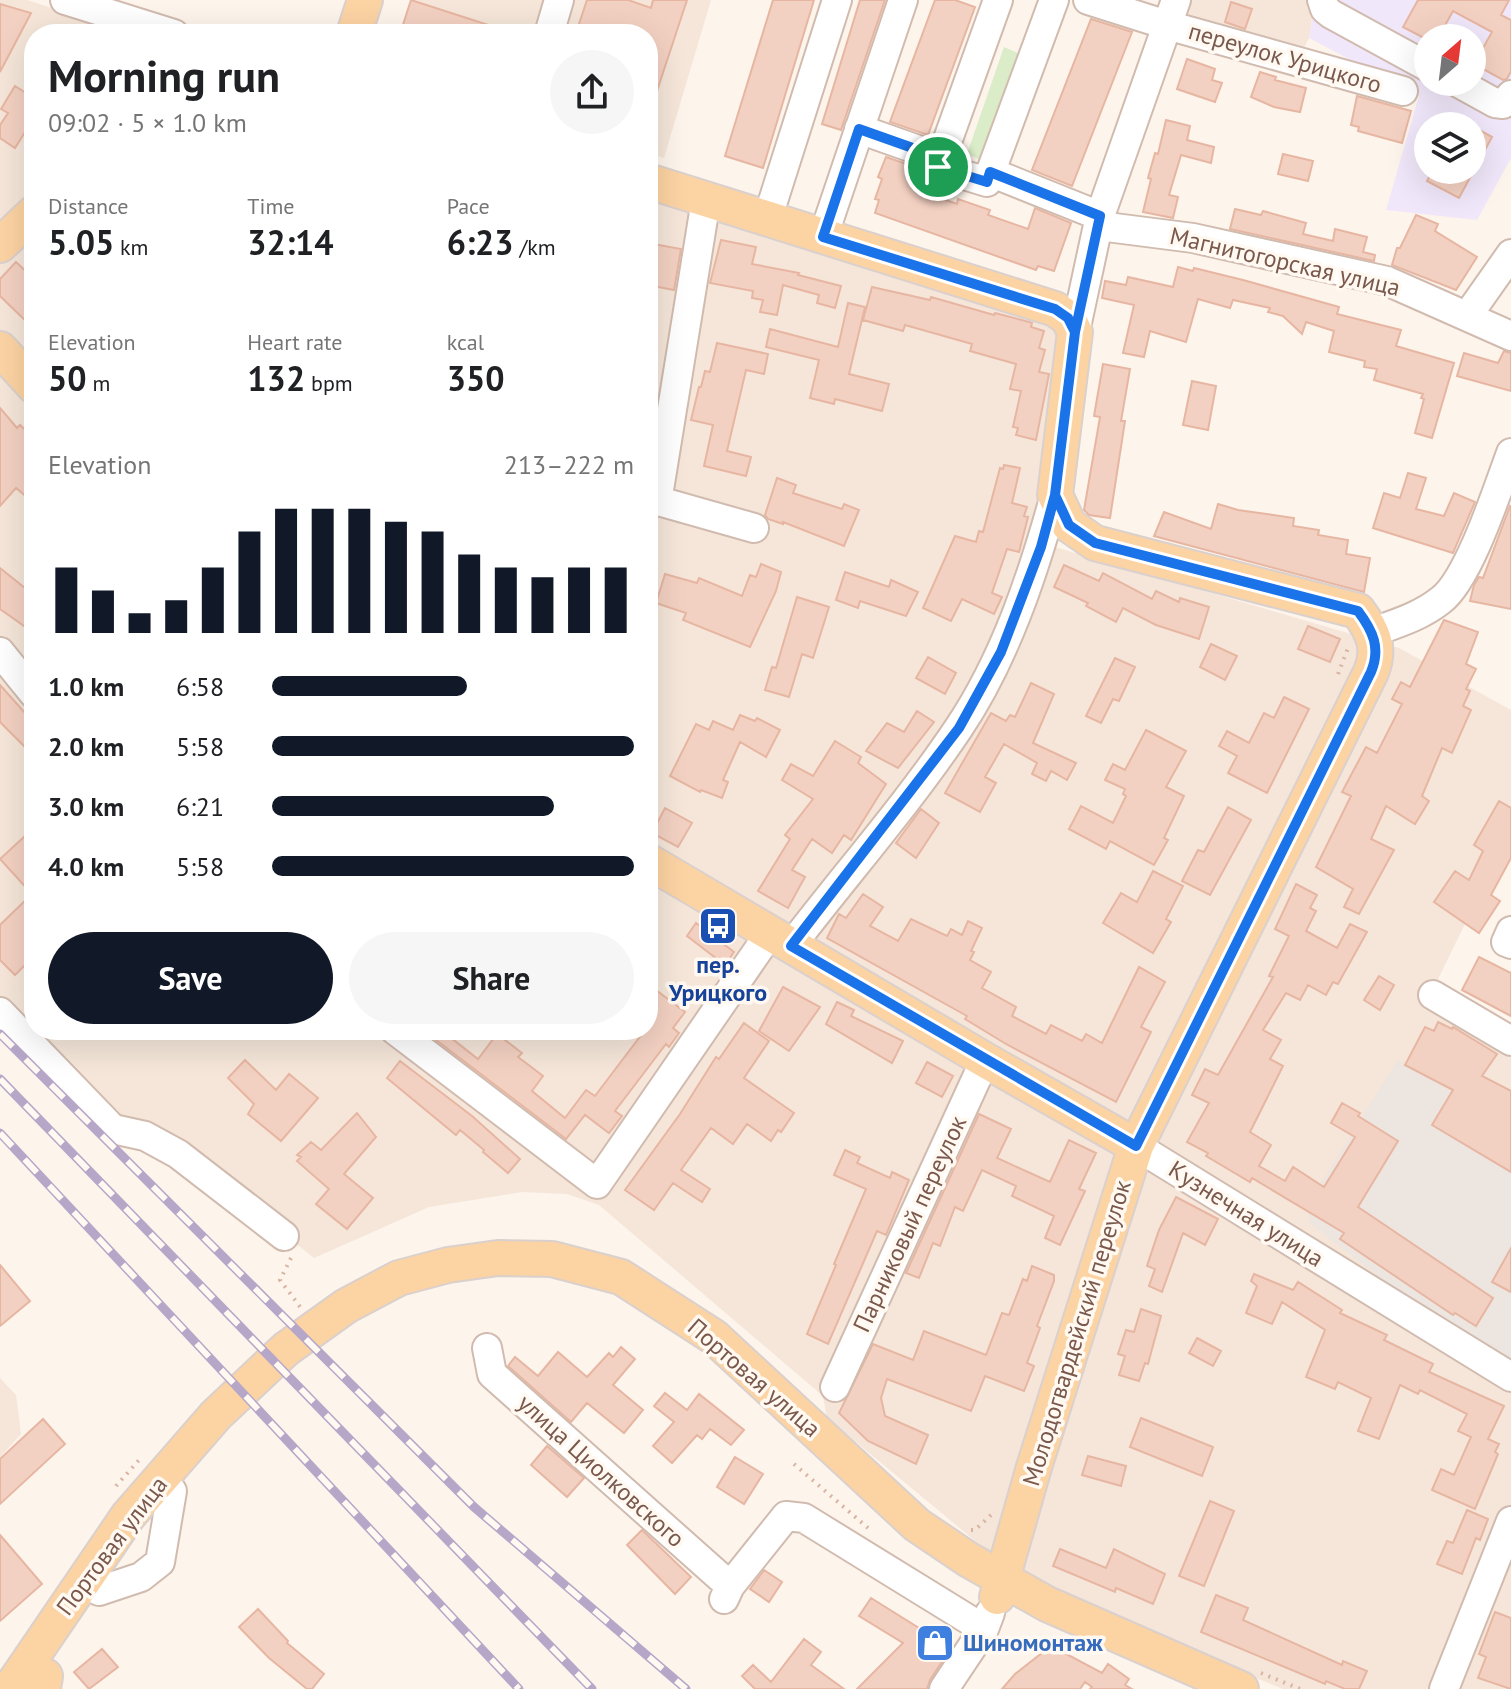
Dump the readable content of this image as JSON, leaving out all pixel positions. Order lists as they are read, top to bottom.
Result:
{
  "streets": {
    "main road": [
      "переулок Урицкого",
      "Кузнечная улица",
      "Молодогвардейский переулок",
      "Портовая улица"
    ],
    "street": ["Магнитогорская улица", "Парниковый переулок", "улица Циолковского"]
  },
  "crossings": [
    ["переулок Урицкого", "Магнитогорская улица"],
    ["переулок Урицкого", "Кузнечная улица"],
    ["Кузнечная улица", "Парниковый переулок"],
    ["Кузнечная улица", "Молодогвардейский переулок"],
    ["Молодогвардейский переулок", "Портовая улица"],
    ["Молодогвардейский переулок", "улица Циолковского"]
  ],
  "places": {
    "bus stop": ["пер. Урицкого"],
    "shop": ["Шиномонтаж"]
  },
  "north": "top right",
  "page": {
    "heading": ["Morning run", "09:02 · 5 × 1.0 km"],
    "stats": [
      ["Distance", "5.05 km"],
      ["Time", "32:14"],
      ["Pace", "6:23 /km"],
      ["Elevation", "50 m"],
      ["Heart rate", "132 bpm"],
      ["kcal", "350"]
    ],
    "chart": ["Elevation", "213–222 m"],
    "list": [
      {
        "name": "1.0 km",
        "note": "6:58"
      },
      {
        "name": "2.0 km",
        "note": "5:58"
      },
      {
        "name": "3.0 km",
        "note": "6:21"
      },
      {
        "name": "4.0 km",
        "note": "5:58"
      }
    ],
    "buttons": ["Save", "Share"]
  }
}
